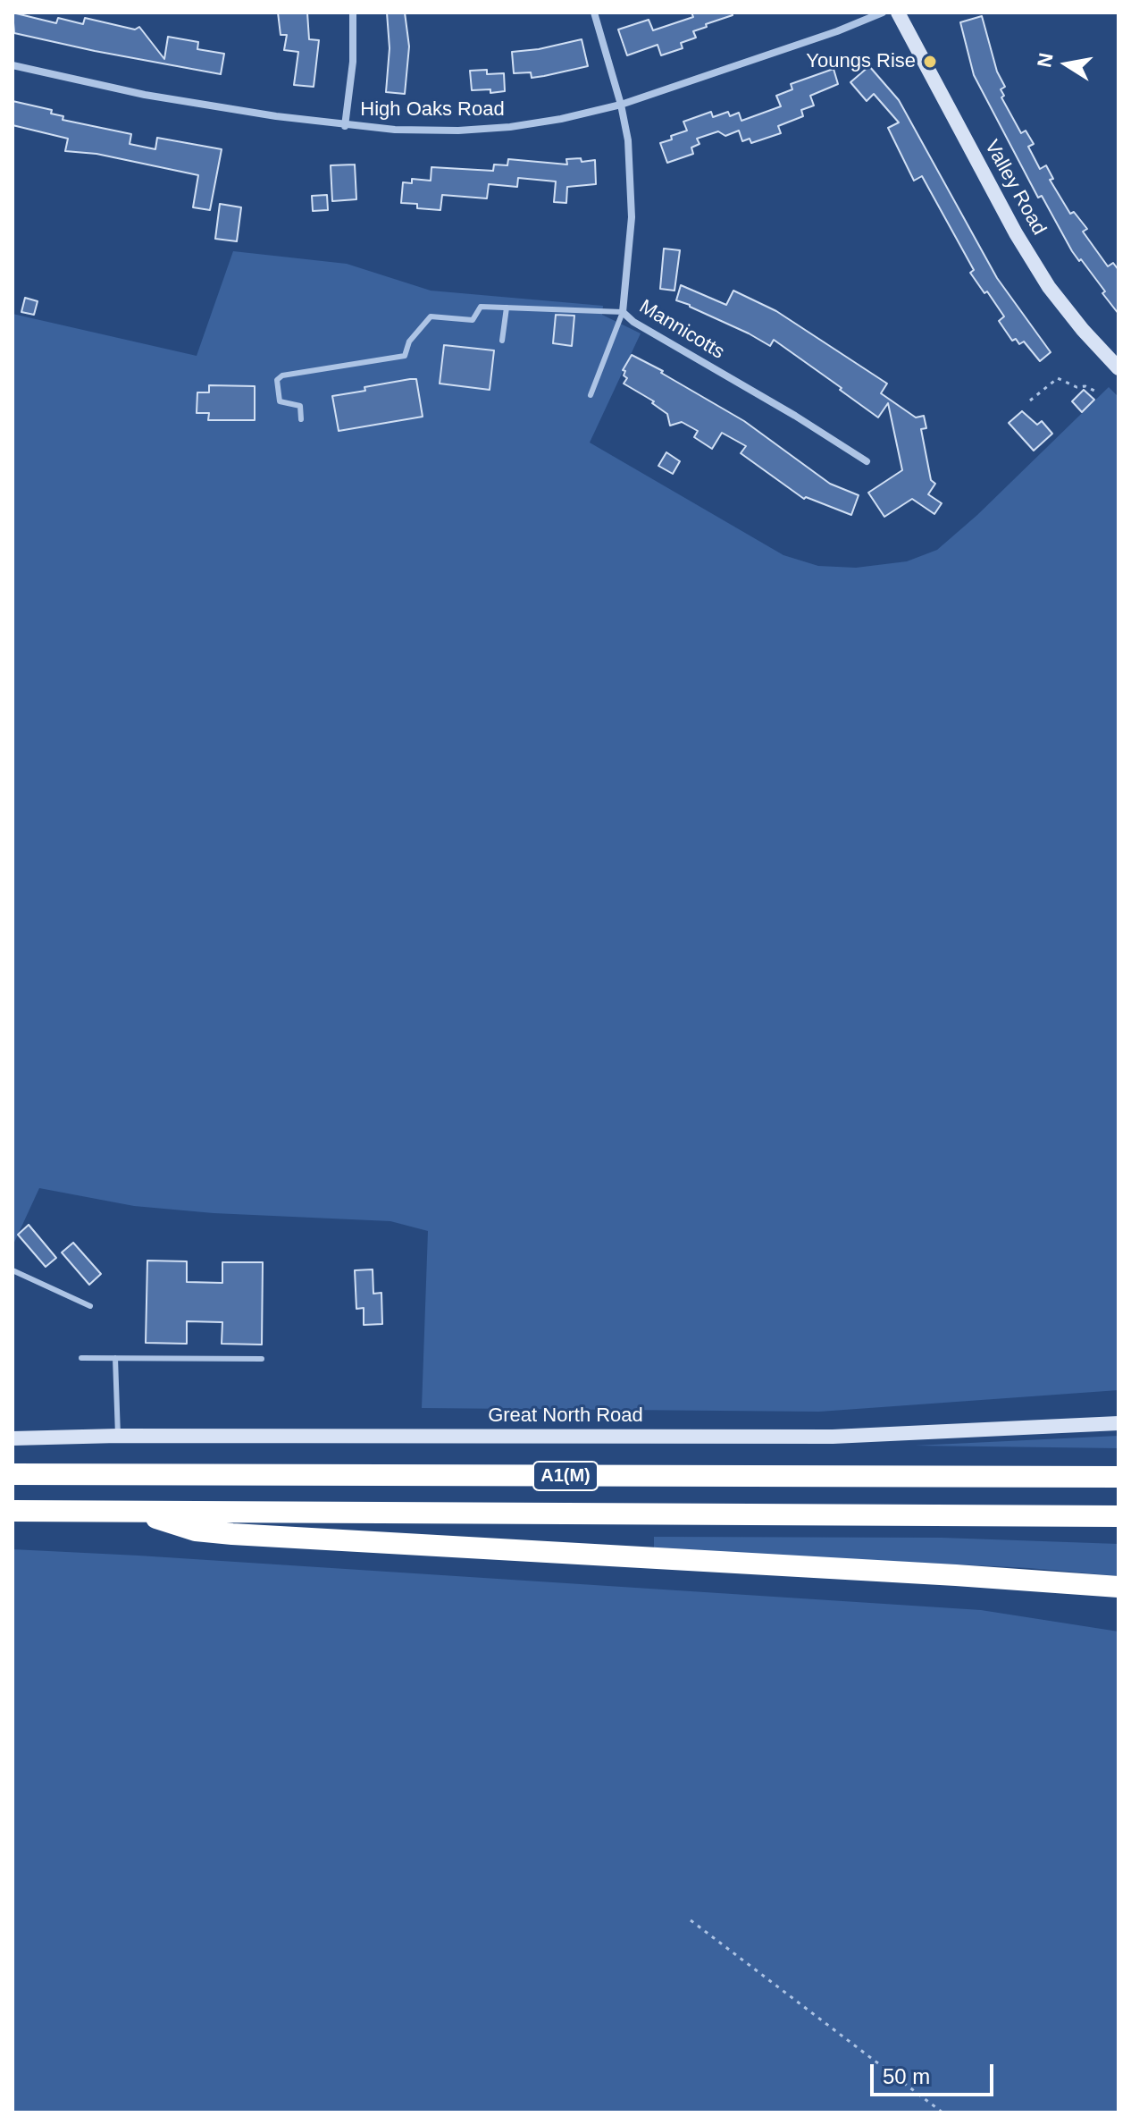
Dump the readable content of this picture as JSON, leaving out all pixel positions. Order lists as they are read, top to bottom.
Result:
{
  "streets": {
    "highway": ["A1(M)"],
    "main road": ["Valley Road", "Great North Road"],
    "street": ["High Oaks Road", "Mannicotts"]
  },
  "crossings": [
    ["High Oaks Road", "Mannicotts"]
  ],
  "places": ["Youngs Rise"],
  "scale_bar": "50 m",
  "north": "left"
}
